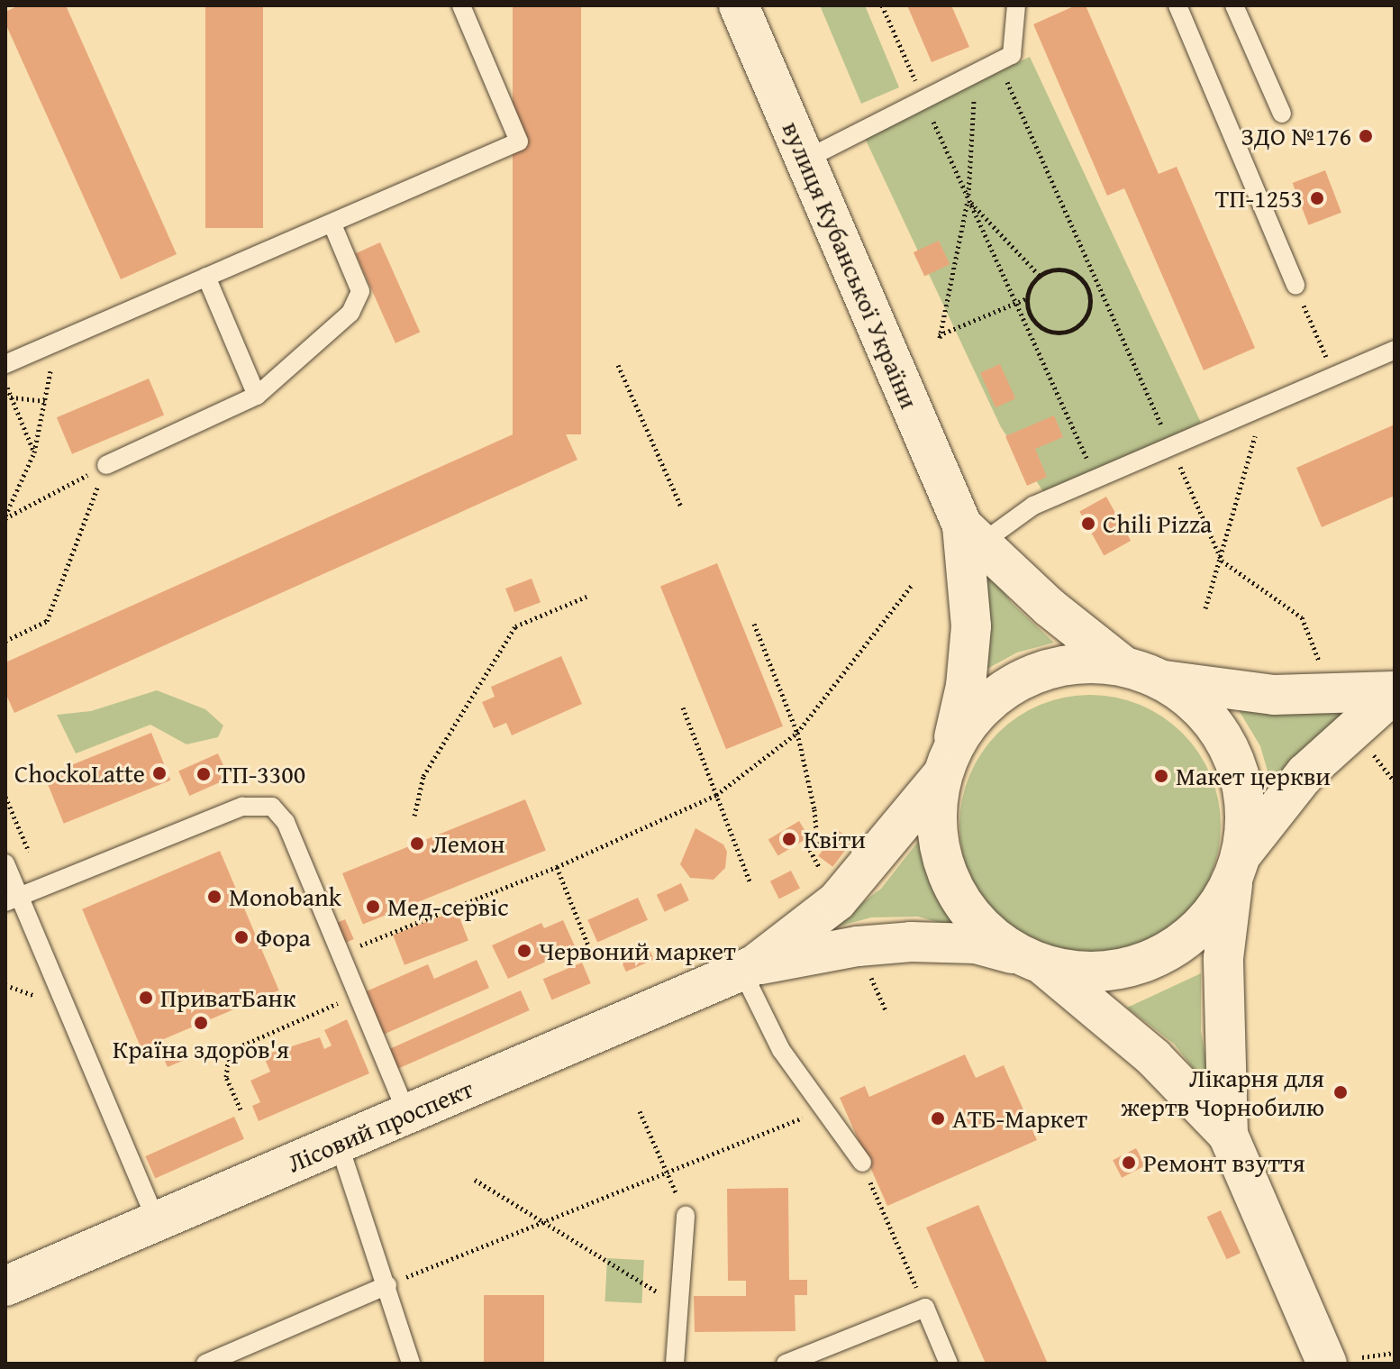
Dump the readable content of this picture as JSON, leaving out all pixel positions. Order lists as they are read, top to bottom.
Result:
{
  "streets": {
    "street": ["вулиця Кубанської України", "Лісовий проспект"]
  },
  "crossings": [
    ["вулиця Кубанської України", "Лісовий проспект"]
  ],
  "places": [
    "ЗДО №176",
    "ТП-1253",
    "Chili Pizza",
    "ChockoLatte",
    "ТП-3300",
    "Макет церкви",
    "Квіти",
    "Лемон",
    "Monobank",
    "Мед-сервіс",
    "Фора",
    "Червоний маркет",
    "ПриватБанк",
    "Країна здоров'я",
    "Лікарня для жертв Чорнобилю",
    "АТБ-Маркет",
    "Ремонт взуття"
  ]
}
